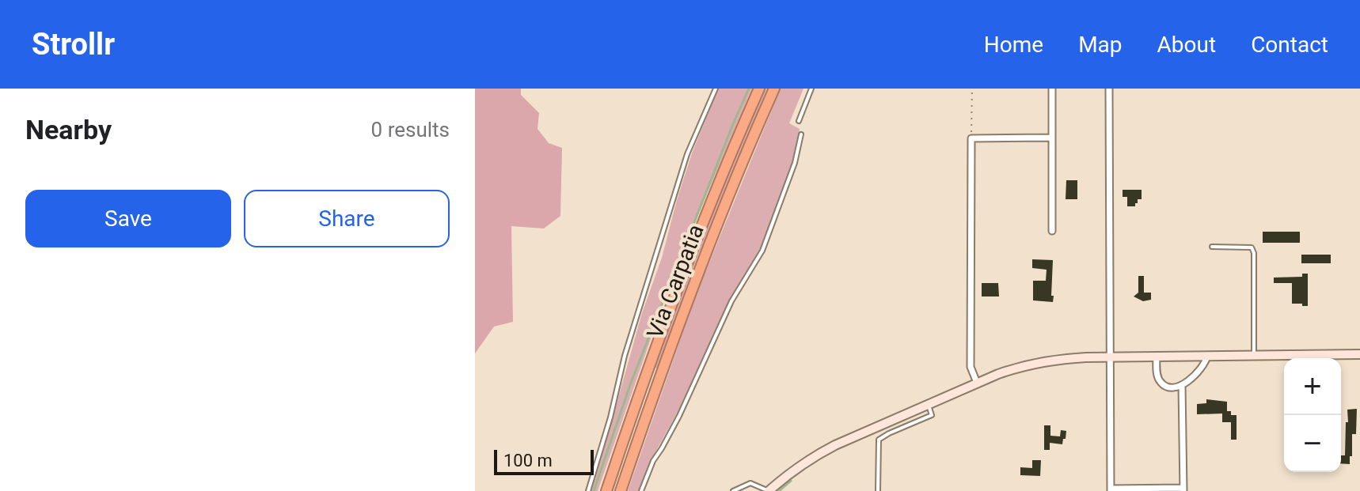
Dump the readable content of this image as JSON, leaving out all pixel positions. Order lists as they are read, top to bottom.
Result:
{
  "streets": {
    "highway": ["Via Carpatia"]
  },
  "scale_bar": "100 m",
  "page": {
    "header": "Strollr",
    "nav": [
      "Home",
      "Map",
      "About",
      "Contact"
    ],
    "heading": ["Nearby", "0 results"],
    "buttons": ["Save", "Share"],
    "map_buttons": ["+", "−"],
    "scale": "100 m"
  }
}
